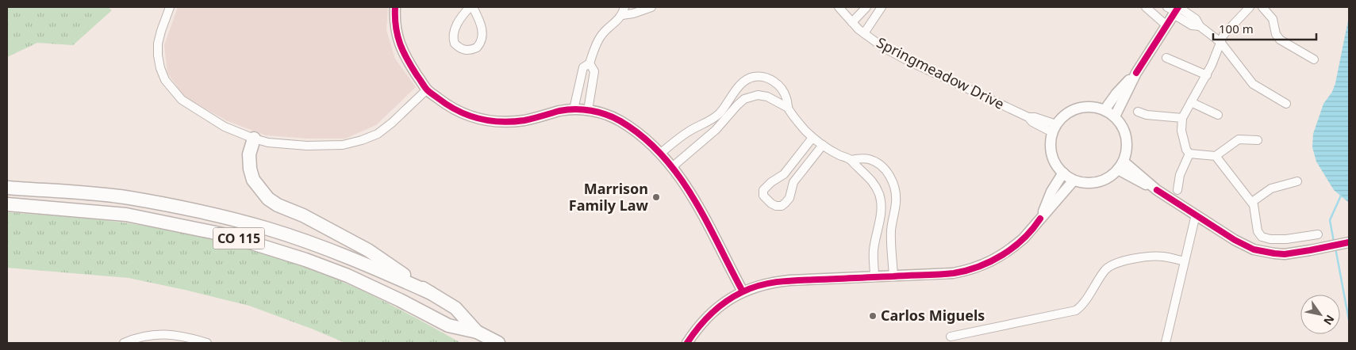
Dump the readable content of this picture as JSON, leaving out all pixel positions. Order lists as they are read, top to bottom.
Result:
{
  "streets": {
    "highway": ["CO 115"],
    "street": ["Springmeadow Drive"]
  },
  "places": ["Marrison Family Law", "Carlos Miguels"],
  "scale_bar": "100 m",
  "north": "bottom right"
}
